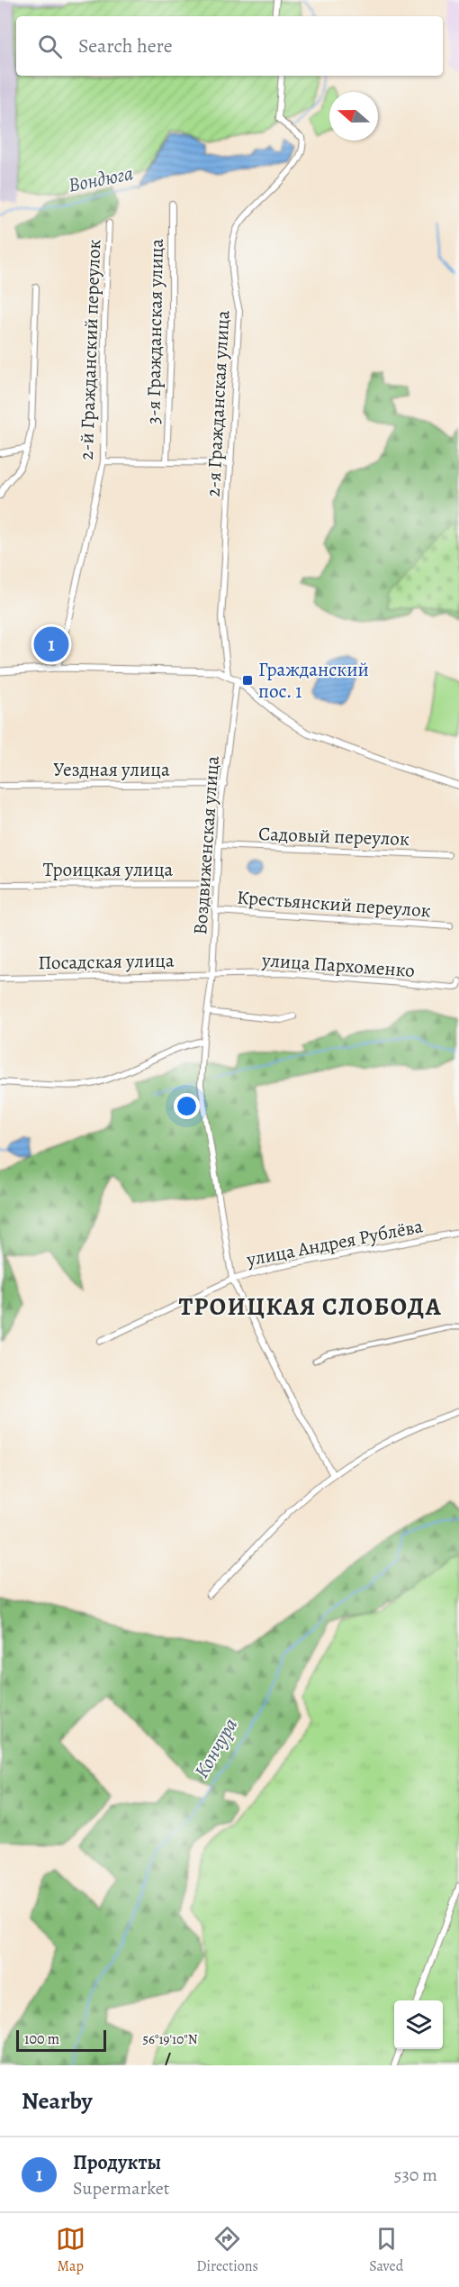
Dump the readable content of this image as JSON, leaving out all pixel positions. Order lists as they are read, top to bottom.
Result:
{
  "streets": {
    "street": [
      "3-я Гражданская улица",
      "2-й Гражданский переулок",
      "2-я Гражданская улица",
      "Уездная улица",
      "Садовый переулок",
      "Воздвиженская улица",
      "Троицкая улица",
      "Крестьянский переулок",
      "Посадская улица",
      "улица Пархоменко",
      "улица Андрея Рублёва"
    ]
  },
  "crossings": [
    ["Уездная улица", "Воздвиженская улица"],
    ["Садовый переулок", "Воздвиженская улица"],
    ["Воздвиженская улица", "Троицкая улица"],
    ["Воздвиженская улица", "Крестьянский переулок"],
    ["Воздвиженская улица", "Посадская улица"],
    ["Воздвиженская улица", "улица Пархоменко"],
    ["Воздвиженская улица", "улица Андрея Рублёва"],
    ["Посадская улица", "улица Пархоменко"]
  ],
  "districts": ["ТРОИЦКАЯ СЛОБОДА"],
  "water": ["Вондюга", "Кончура"],
  "places": {
    "transit": ["Гражданский пос. 1"]
  },
  "scale_bar": "100 m",
  "north": "left",
  "page": {
    "search": "Search here",
    "pins": "1",
    "scale": "100 m",
    "heading": "Nearby",
    "list": [
      {
        "mark": "1",
        "name": "Продукты",
        "note": "Supermarket",
        "value": "530 m"
      }
    ],
    "nav": ["Map", "Directions", "Saved"]
  },
  "coordinates": ["56°19'10\"N"]
}
